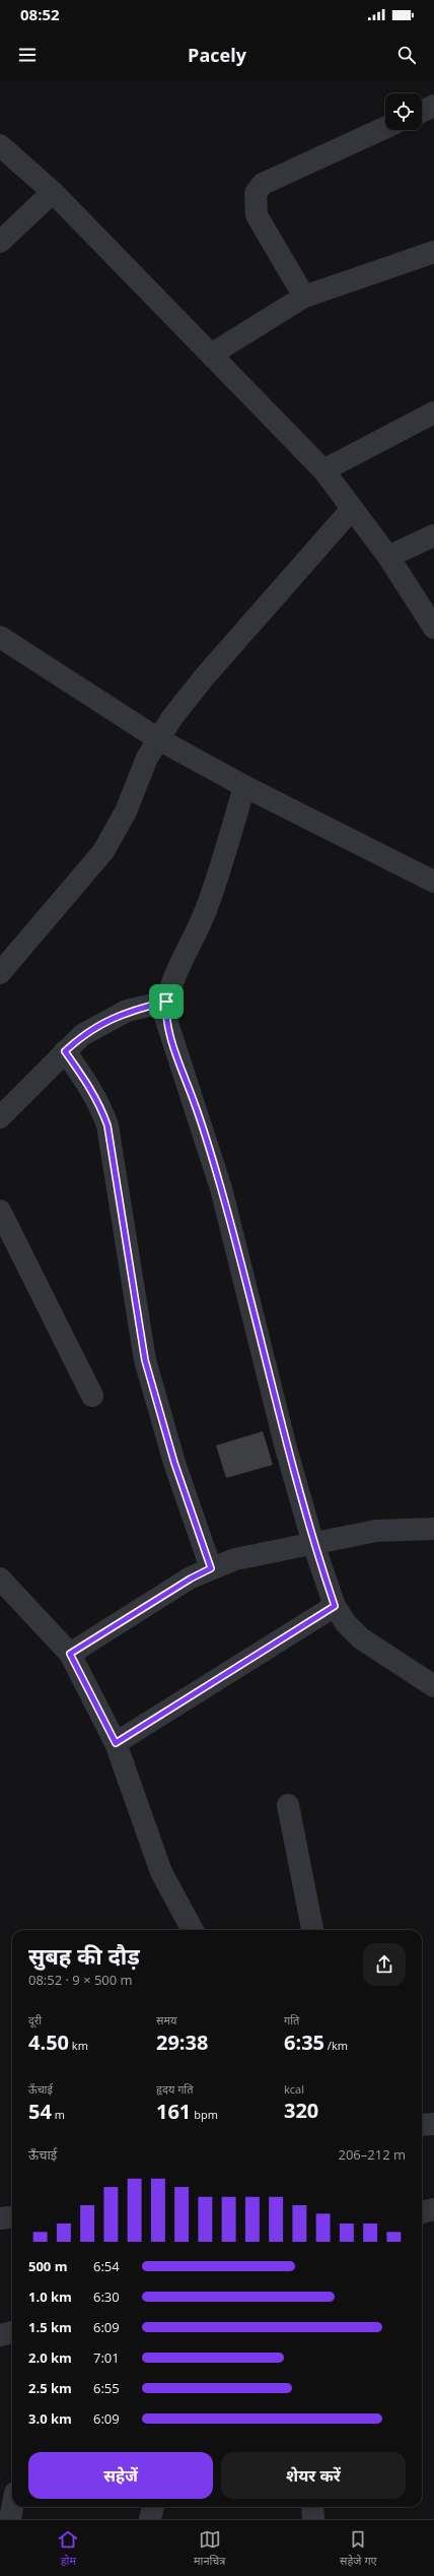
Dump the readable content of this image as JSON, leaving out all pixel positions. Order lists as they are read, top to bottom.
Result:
{
  "page": {
    "status": "08:52",
    "header": "Pacely",
    "heading": ["सुबह की दौड़", "08:52 · 9 × 500 m"],
    "stats": [
      ["दूरी", "4.50 km"],
      ["समय", "29:38"],
      ["गति", "6:35 /km"],
      ["ऊँचाई", "54 m"],
      ["हृदय गति", "161 bpm"],
      ["kcal", "320"]
    ],
    "chart": ["ऊँचाई", "206–212 m"],
    "list": [
      {
        "name": "500 m",
        "note": "6:54"
      },
      {
        "name": "1.0 km",
        "note": "6:30"
      },
      {
        "name": "1.5 km",
        "note": "6:09"
      },
      {
        "name": "2.0 km",
        "note": "7:01"
      },
      {
        "name": "2.5 km",
        "note": "6:55"
      },
      {
        "name": "3.0 km",
        "note": "6:09"
      }
    ],
    "buttons": ["सहेजें", "शेयर करें"],
    "tabs": ["होम", "मानचित्र", "सहेजे गए"]
  }
}
